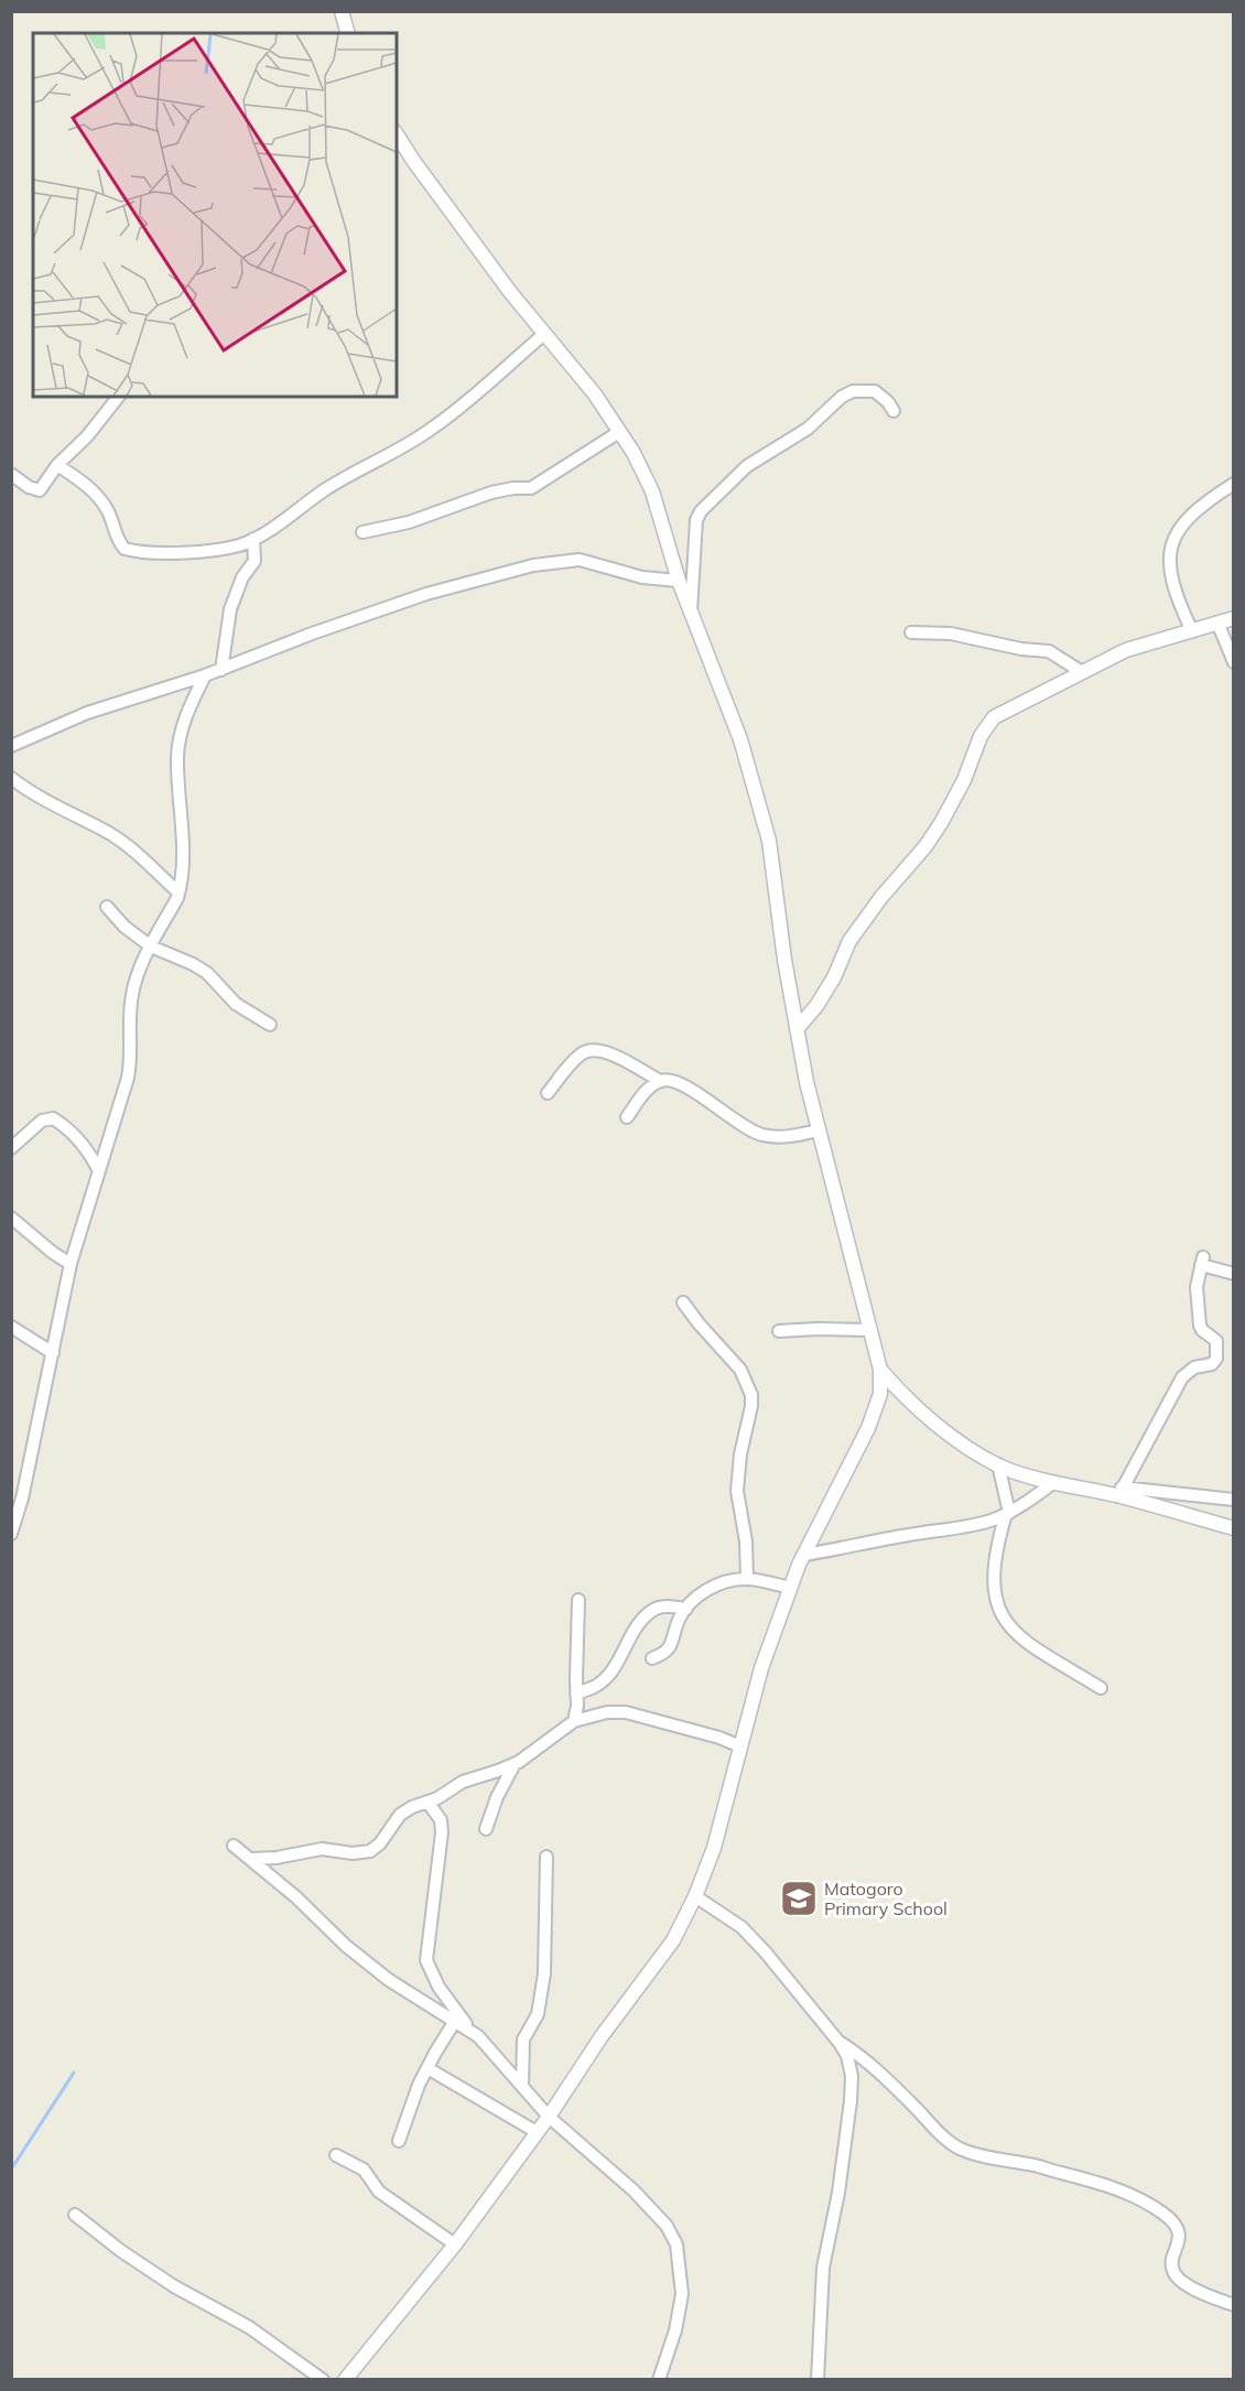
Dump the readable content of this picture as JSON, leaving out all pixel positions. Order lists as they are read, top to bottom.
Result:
{
  "places": {
    "school or university": ["Matogoro Primary School"]
  }
}
